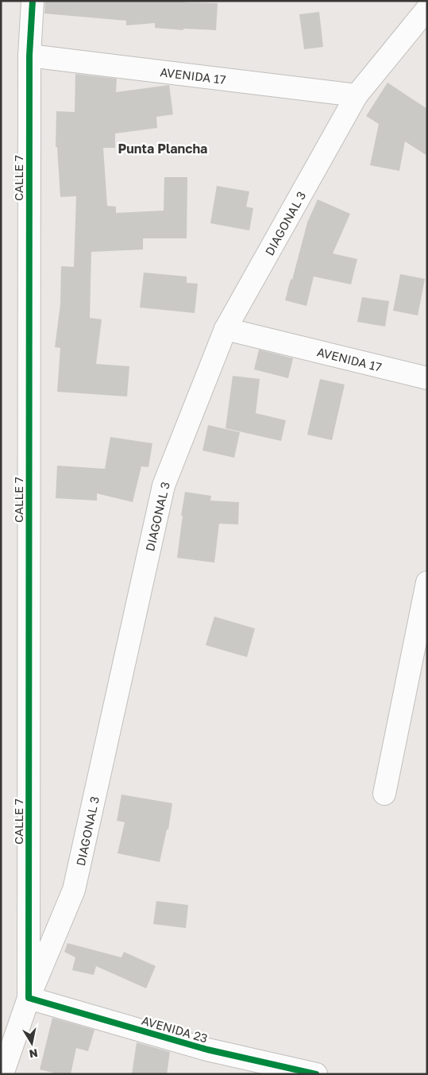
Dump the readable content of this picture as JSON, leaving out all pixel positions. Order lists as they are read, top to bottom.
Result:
{
  "streets": {
    "street": [
      "AVENIDA 17",
      "CALLE 7",
      "DIAGONAL 3",
      "AVENIDA 23"
    ]
  },
  "crossings": [
    ["AVENIDA 17", "CALLE 7"],
    ["AVENIDA 17", "DIAGONAL 3"],
    ["CALLE 7", "DIAGONAL 3"],
    ["CALLE 7", "AVENIDA 23"],
    ["DIAGONAL 3", "AVENIDA 23"]
  ],
  "districts": ["Punta Plancha"],
  "north": "bottom"
}
